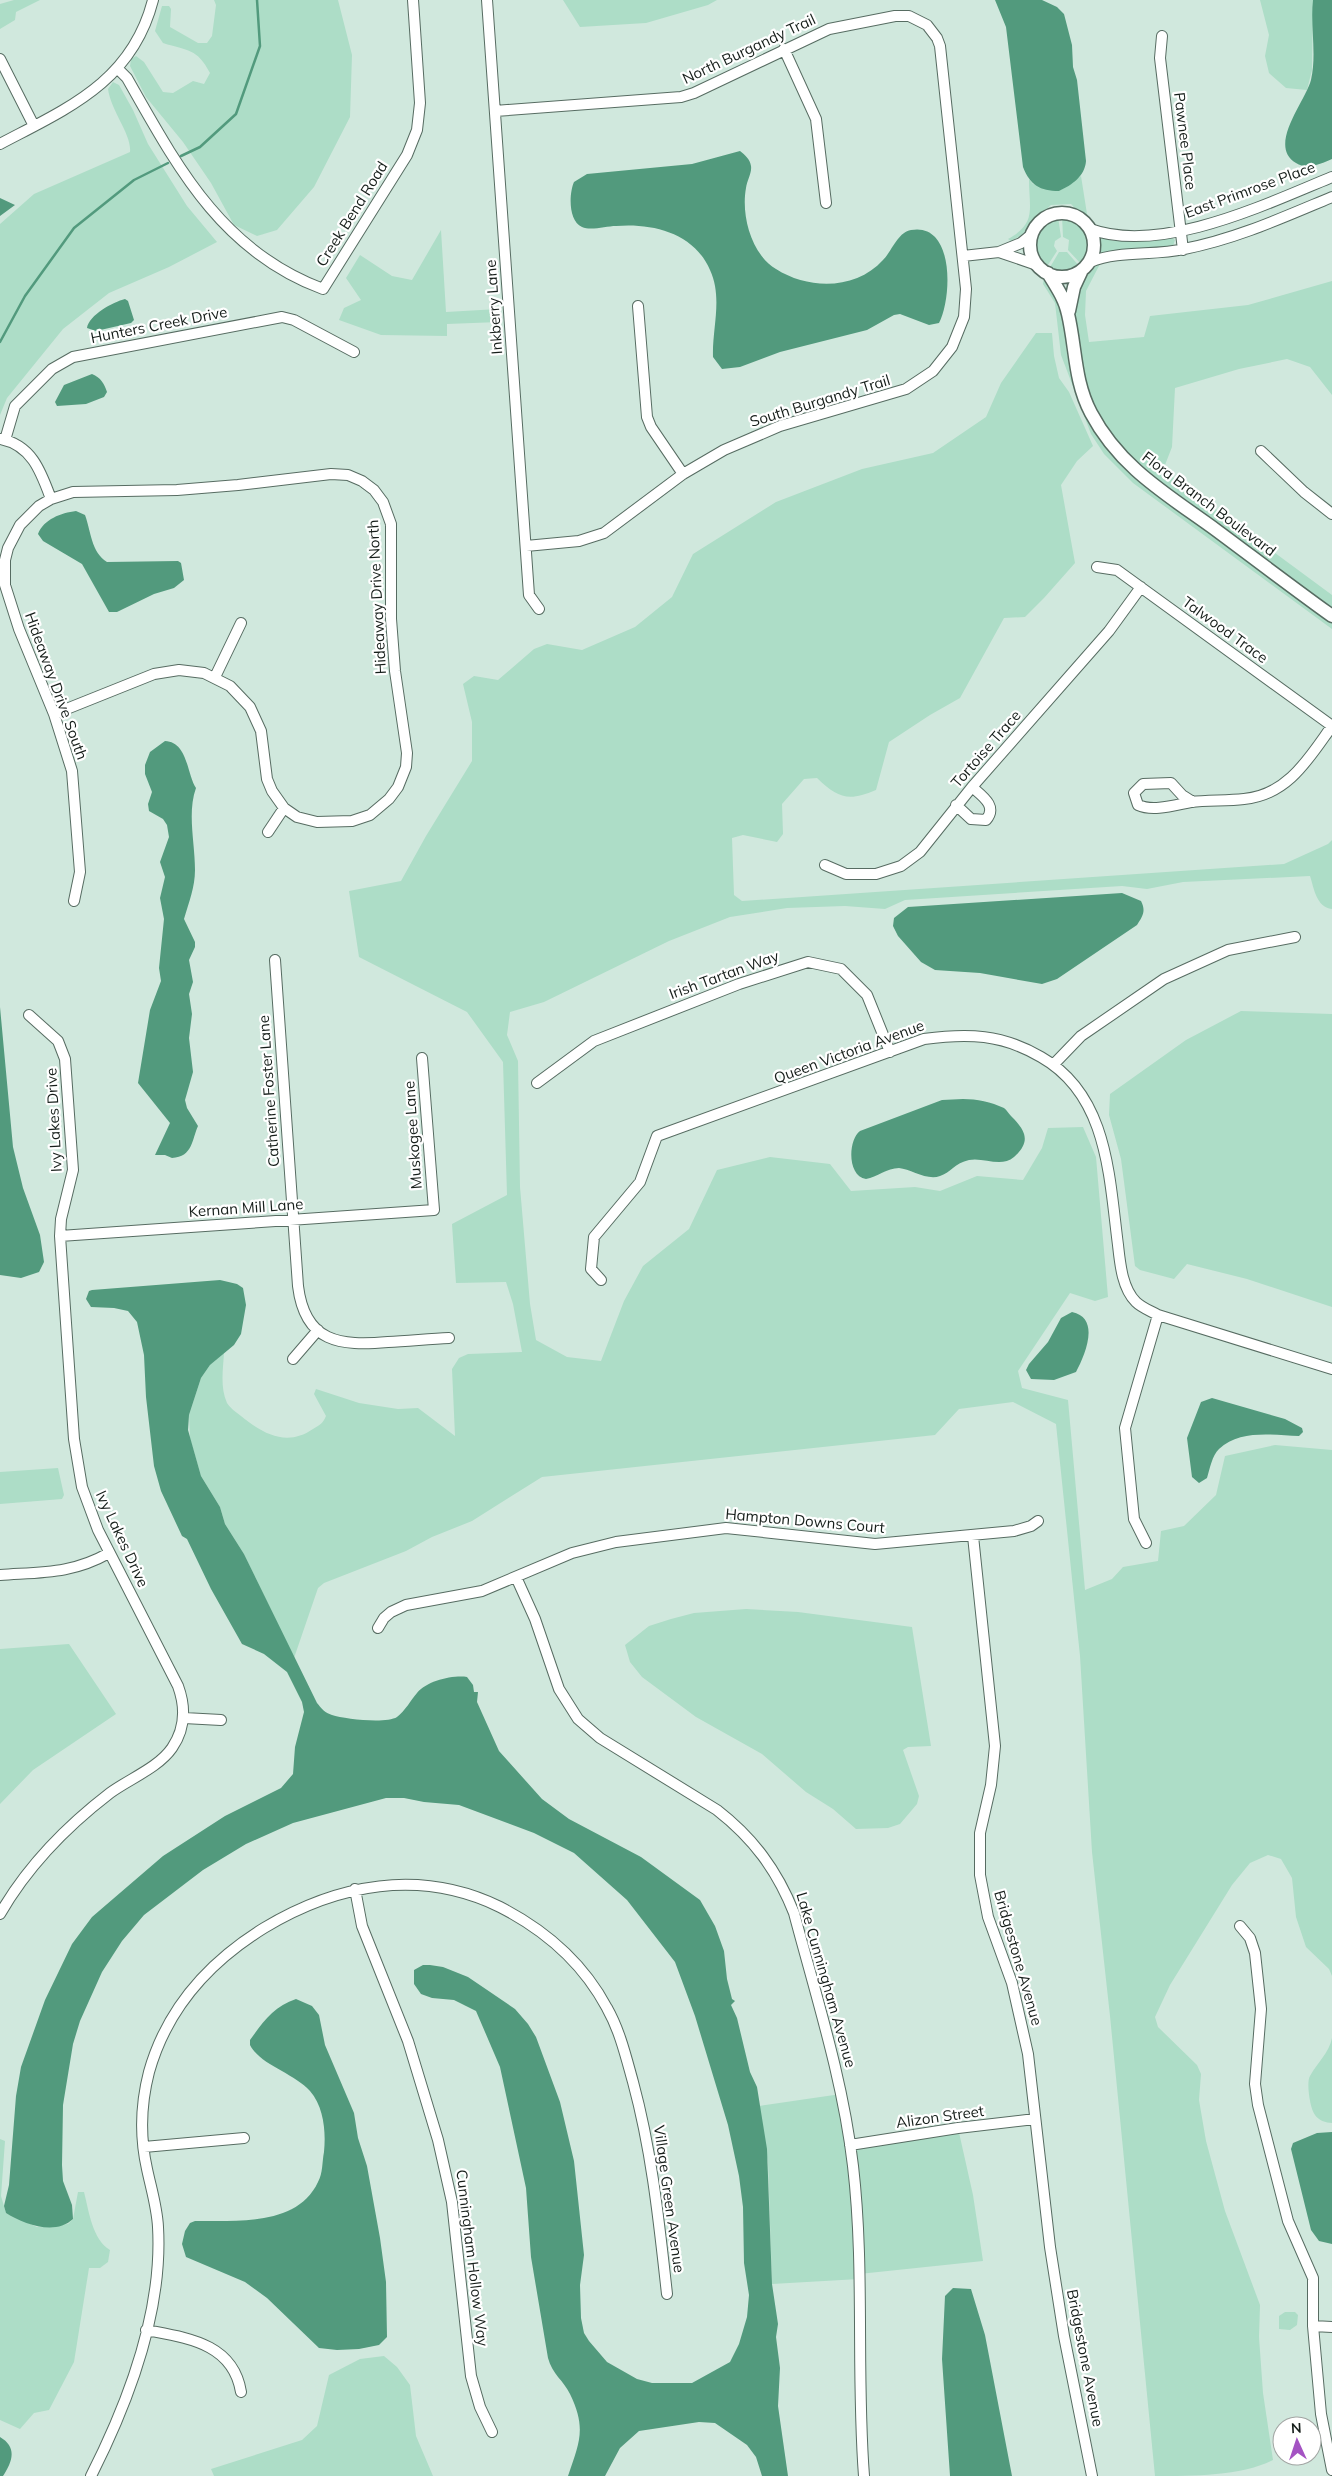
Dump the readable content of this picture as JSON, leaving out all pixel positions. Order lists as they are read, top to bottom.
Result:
{
  "streets": {
    "street": [
      "North Burgandy Trail",
      "Pawnee Place",
      "East Primrose Place",
      "Creek Bend Road",
      "Inkberry Lane",
      "Hunters Creek Drive",
      "South Burgandy Trail",
      "Flora Branch Boulevard",
      "Hideaway Drive North",
      "Talwood Trace",
      "Hideaway Drive South",
      "Tortoise Trace",
      "Irish Tartan Way",
      "Queen Victoria Avenue",
      "Catherine Foster Lane",
      "Ivy Lakes Drive",
      "Muskogee Lane",
      "Kernan Mill Lane",
      "Hampton Downs Court",
      "Bridgestone Avenue",
      "Lake Cunningham Avenue",
      "Alizon Street",
      "Village Green Avenue",
      "Cunningham Hollow Way"
    ]
  },
  "crossings": [
    ["North Burgandy Trail", "Inkberry Lane"],
    ["North Burgandy Trail", "South Burgandy Trail"],
    ["Pawnee Place", "East Primrose Place"],
    ["East Primrose Place", "Flora Branch Boulevard"],
    ["Inkberry Lane", "South Burgandy Trail"],
    ["Hideaway Drive North", "Hideaway Drive South"],
    ["Talwood Trace", "Tortoise Trace"],
    ["Irish Tartan Way", "Queen Victoria Avenue"],
    ["Catherine Foster Lane", "Kernan Mill Lane"],
    ["Ivy Lakes Drive", "Kernan Mill Lane"],
    ["Muskogee Lane", "Kernan Mill Lane"],
    ["Hampton Downs Court", "Bridgestone Avenue"],
    ["Hampton Downs Court", "Lake Cunningham Avenue"],
    ["Bridgestone Avenue", "Alizon Street"],
    ["Lake Cunningham Avenue", "Alizon Street"],
    ["Village Green Avenue", "Cunningham Hollow Way"]
  ],
  "north": "top"
}
